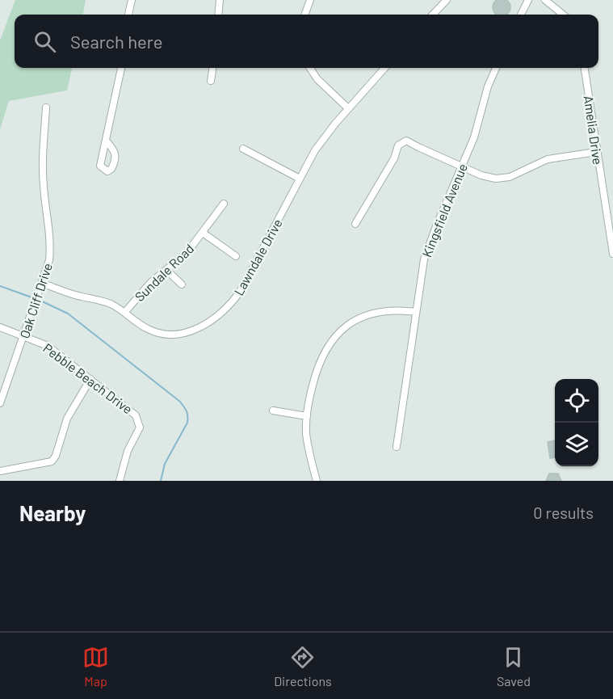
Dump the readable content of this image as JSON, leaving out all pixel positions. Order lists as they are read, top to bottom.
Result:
{
  "streets": {
    "street": [
      "Amelia Drive",
      "Kingsfield Avenue",
      "Lawndale Drive",
      "Sundale Road",
      "Oak Cliff Drive",
      "Pebble Beach Drive"
    ]
  },
  "crossings": [
    ["Lawndale Drive", "Sundale Road"],
    ["Lawndale Drive", "Oak Cliff Drive"],
    ["Oak Cliff Drive", "Pebble Beach Drive"]
  ],
  "page": {
    "search": "Search here",
    "heading": ["Nearby", "0 results"],
    "nav": ["Map", "Directions", "Saved"]
  }
}
